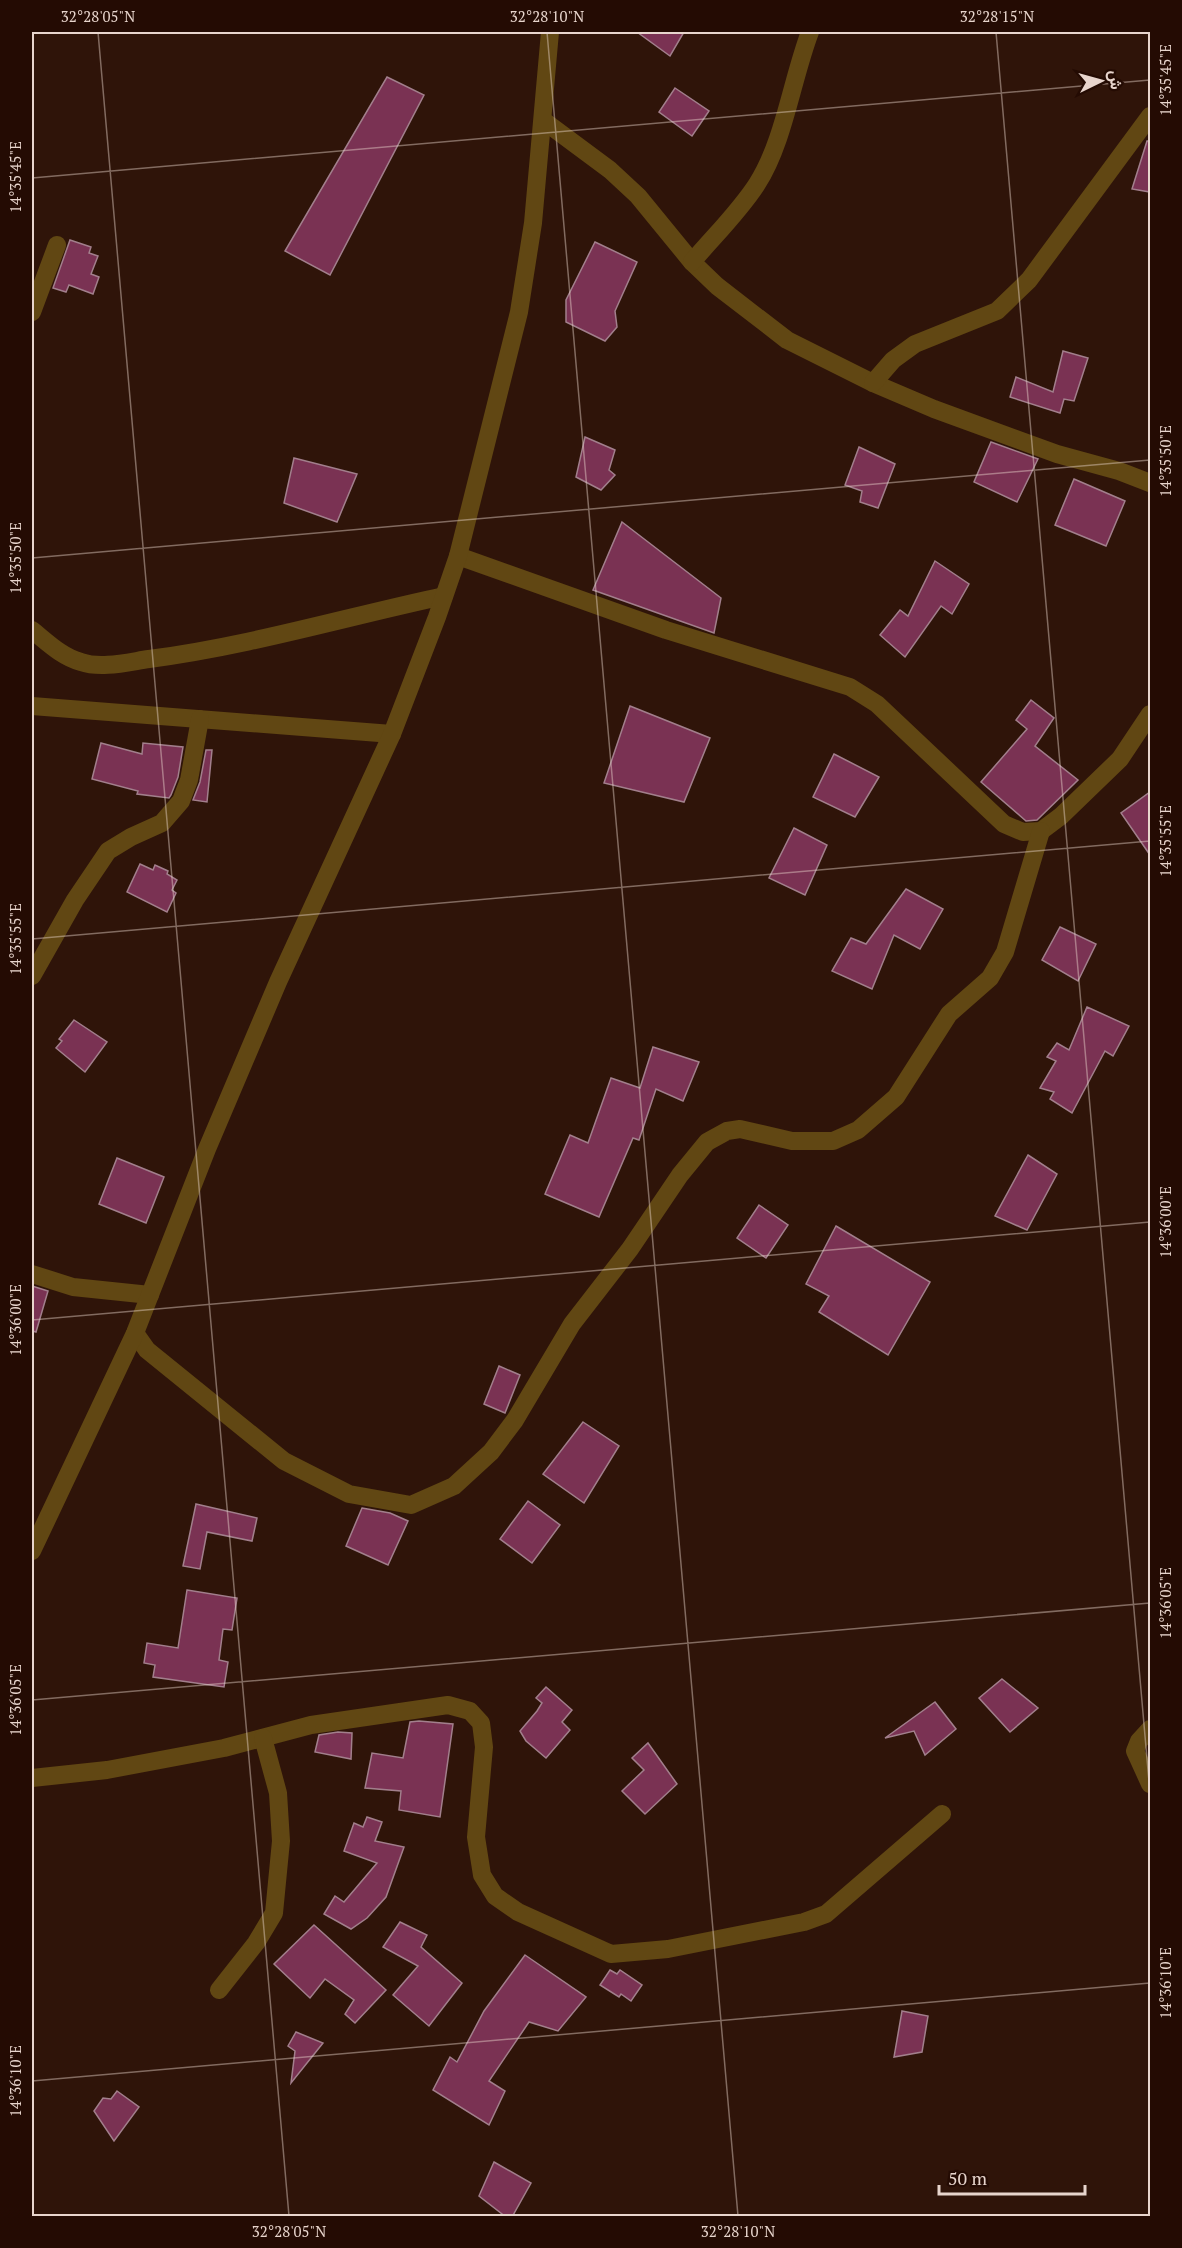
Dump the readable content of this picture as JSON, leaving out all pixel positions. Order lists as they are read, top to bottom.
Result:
{
  "scale_bar": "50 m",
  "north": "right",
  "coordinates": [
    "32°28'05\"N",
    "32°28'10\"N",
    "32°28'15\"N",
    "14°35'45\"E",
    "14°35'50\"E",
    "14°35'55\"E",
    "14°36'00\"E",
    "14°36'05\"E",
    "14°36'10\"E"
  ]
}
